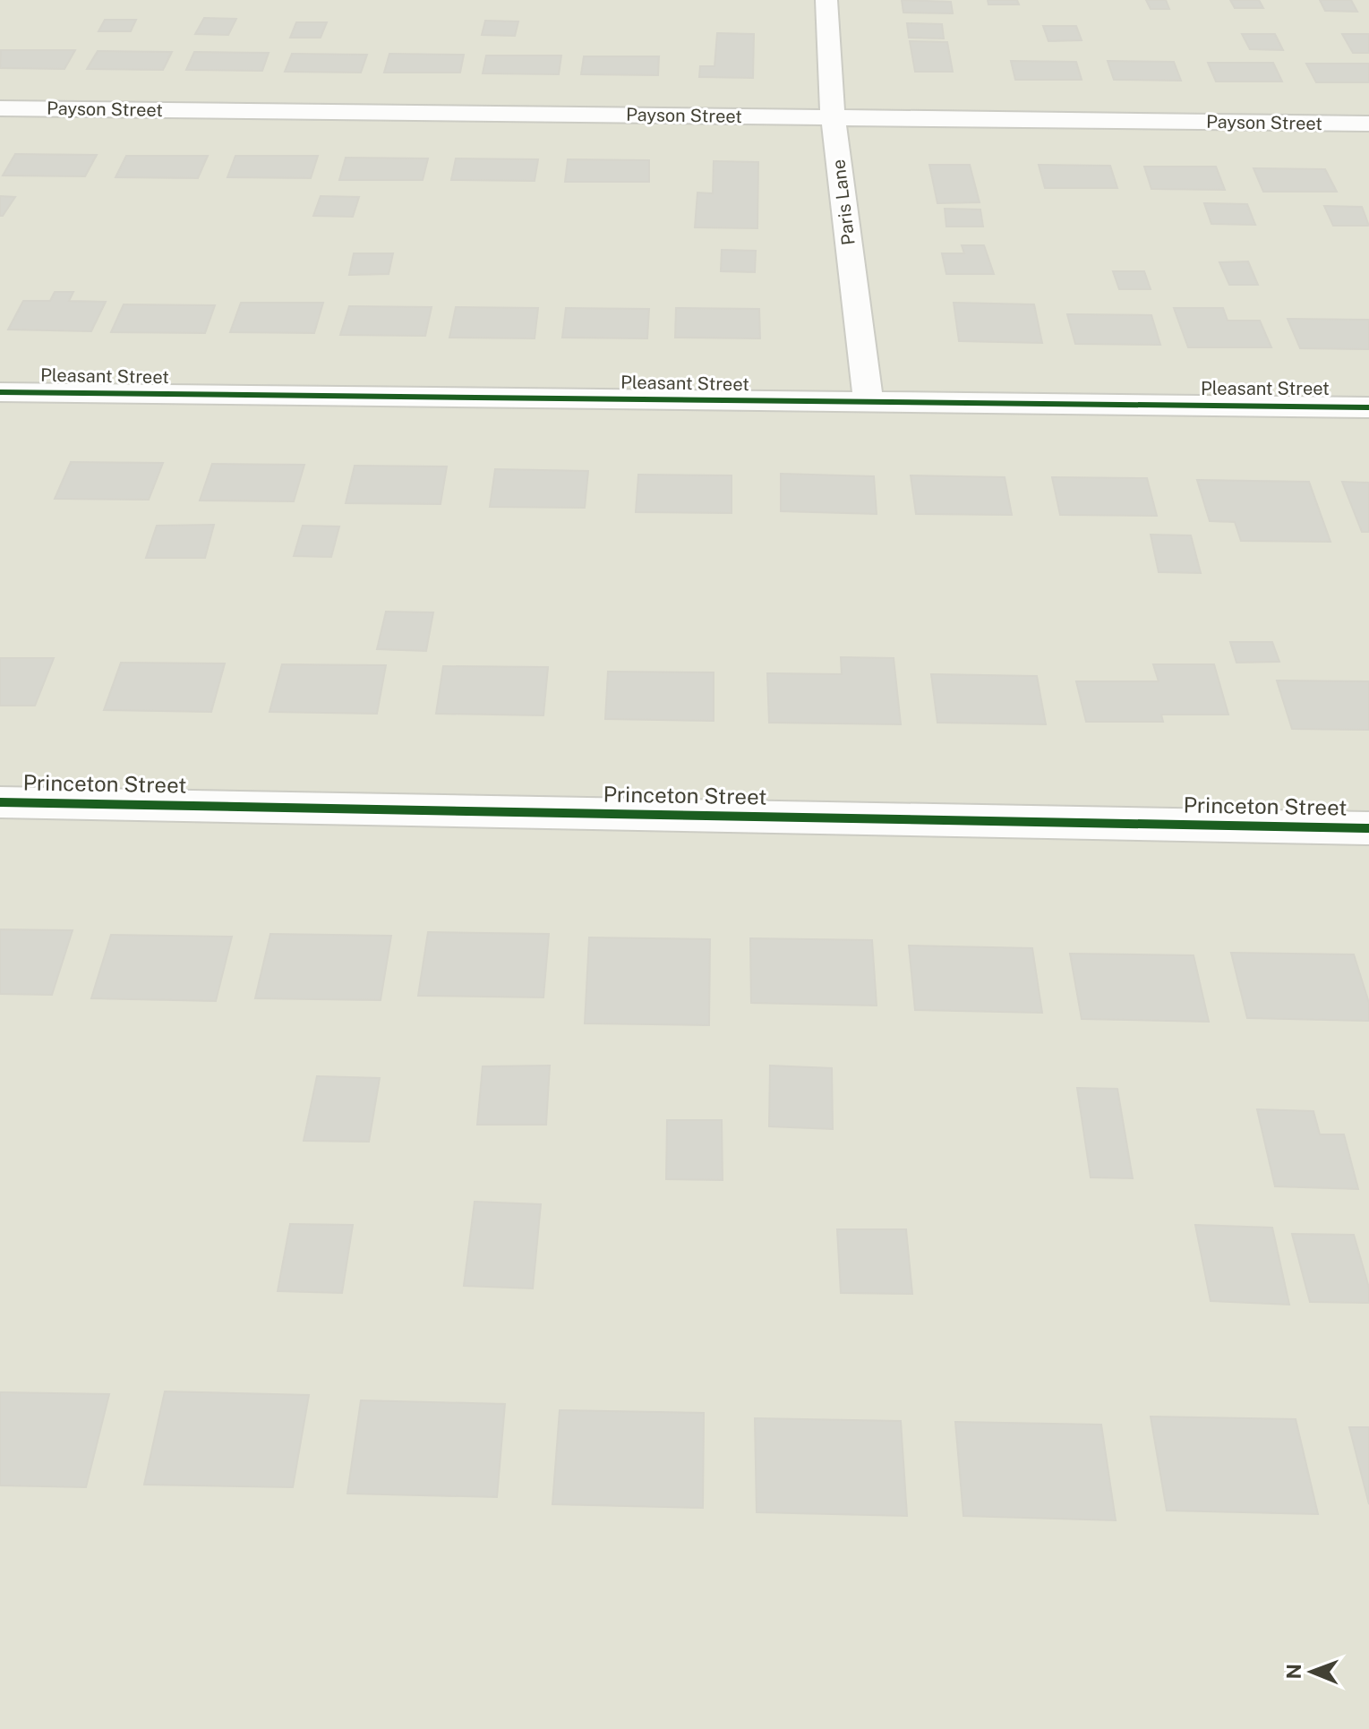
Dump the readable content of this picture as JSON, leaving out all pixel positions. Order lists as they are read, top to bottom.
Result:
{
  "streets": {
    "street": [
      "Payson Street",
      "Paris Lane",
      "Pleasant Street",
      "Princeton Street"
    ]
  },
  "crossings": [
    ["Payson Street", "Paris Lane"],
    ["Paris Lane", "Pleasant Street"]
  ],
  "north": "left"
}
